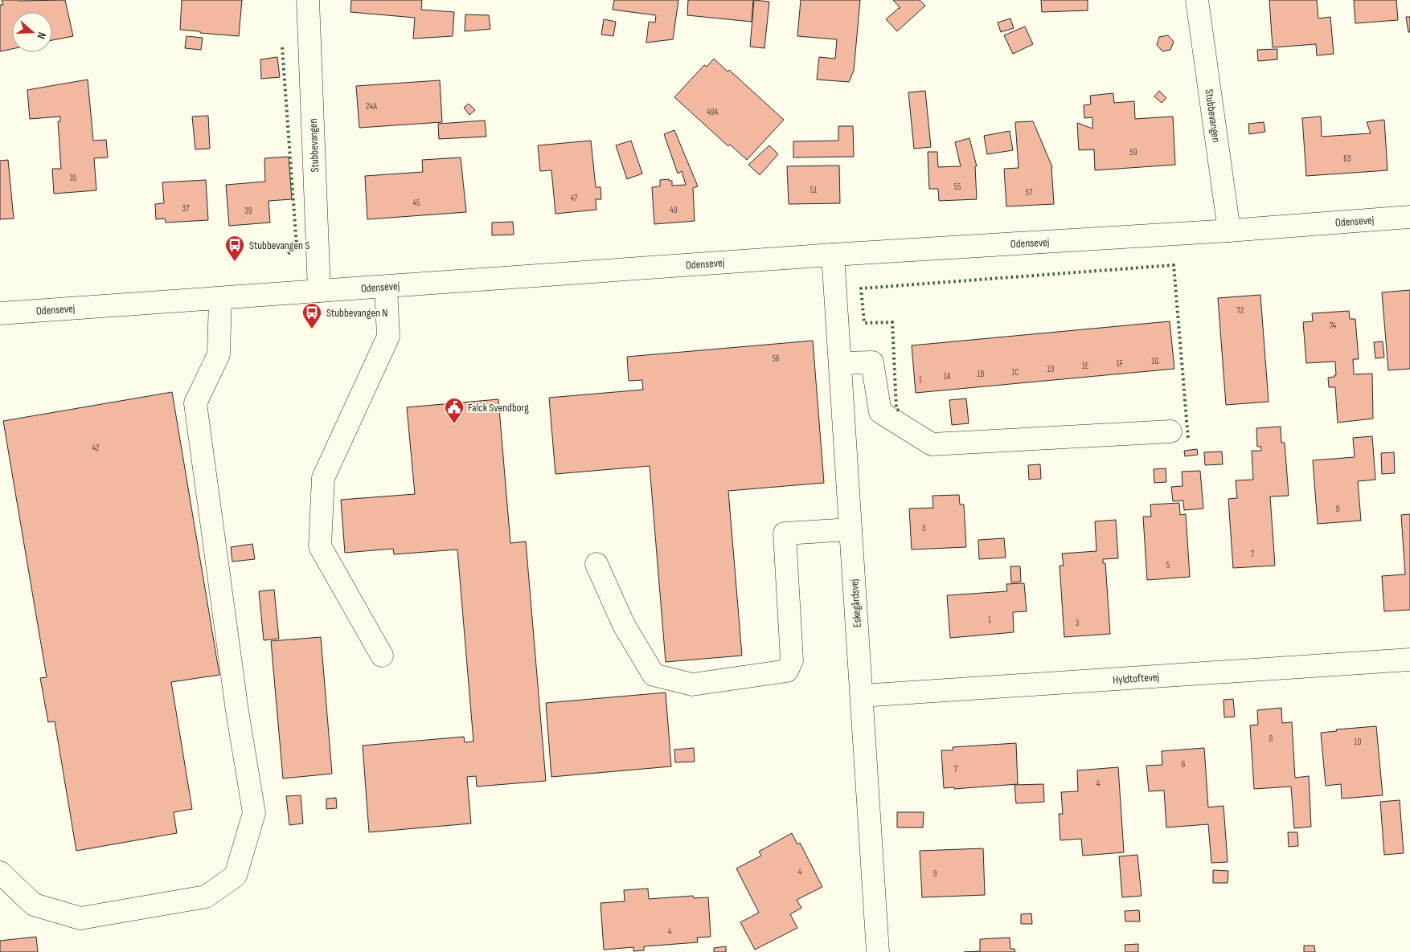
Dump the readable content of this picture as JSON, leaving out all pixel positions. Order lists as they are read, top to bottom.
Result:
{
  "streets": {
    "street": [
      "Stubbevangen",
      "Odensevej",
      "Eskegårdsvej",
      "Hyldtoftevej"
    ]
  },
  "crossings": [
    ["Stubbevangen", "Odensevej"],
    ["Odensevej", "Eskegårdsvej"],
    ["Eskegårdsvej", "Hyldtoftevej"]
  ],
  "places": {
    "bus stop": ["Stubbevangen S", "Stubbevangen N"],
    "public building": ["Falck Svendborg"]
  },
  "house_numbers": [
    "24A",
    "49A",
    "59",
    "63",
    "35",
    "55",
    "51",
    "57",
    "47",
    "45",
    "37",
    "49",
    "39",
    "72",
    "74",
    "56",
    "1G",
    "1F",
    "1E",
    "1D",
    "1C",
    "1B",
    "1A",
    "1",
    "42",
    "9",
    "3",
    "7",
    "5",
    "1",
    "3",
    "8",
    "10",
    "6",
    "7",
    "4",
    "4",
    "9",
    "4"
  ],
  "north": "right"
}
